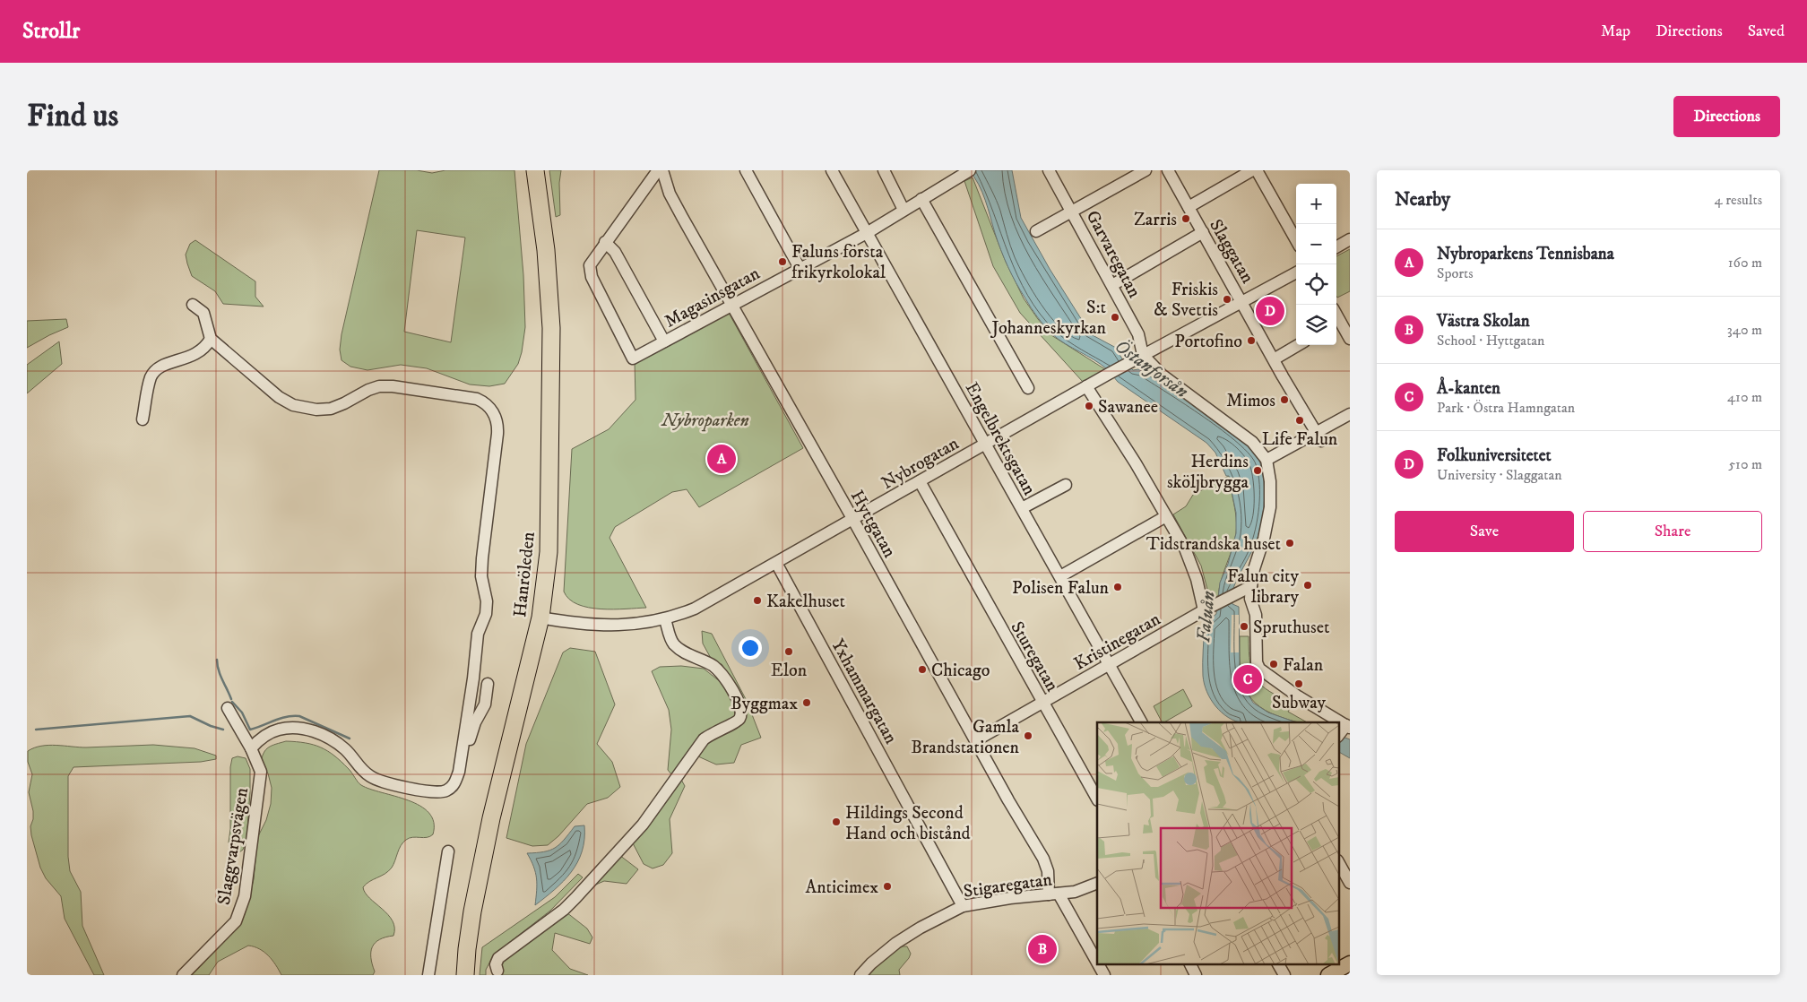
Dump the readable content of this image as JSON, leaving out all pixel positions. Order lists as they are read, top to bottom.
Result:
{
  "streets": {
    "highway": ["Hanröleden"],
    "street": [
      "Slaggatan",
      "Garvaregatan",
      "Magasinsgatan",
      "Engelbrektsgatan",
      "Nybrogatan",
      "Hyttgatan",
      "Kristinegatan",
      "Sturegatan",
      "Yxhammargatan",
      "Slaggvarpsvägen",
      "Stigaregatan"
    ]
  },
  "crossings": [
    ["Slaggatan", "Nybrogatan"],
    ["Garvaregatan", "Nybrogatan"],
    ["Magasinsgatan", "Engelbrektsgatan"],
    ["Magasinsgatan", "Hyttgatan"],
    ["Engelbrektsgatan", "Nybrogatan"],
    ["Engelbrektsgatan", "Kristinegatan"],
    ["Nybrogatan", "Hyttgatan"],
    ["Nybrogatan", "Hanröleden"],
    ["Nybrogatan", "Sturegatan"],
    ["Nybrogatan", "Yxhammargatan"],
    ["Hyttgatan", "Kristinegatan"],
    ["Hyttgatan", "Stigaregatan"],
    ["Kristinegatan", "Sturegatan"],
    ["Yxhammargatan", "Stigaregatan"]
  ],
  "water": ["Östanforsån", "Faluån"],
  "parks": ["Nybroparken"],
  "places": [
    "Zarris",
    "Faluns första frikyrkolokal",
    "Friskis & Svettis",
    "S:t Johanneskyrkan",
    "Portofino",
    "Mimos",
    "Sawanee",
    "Life Falun",
    "Herdins sköljbrygga",
    "Tidstrandska huset",
    "Falun city library",
    "Polisen Falun",
    "Kakelhuset",
    "Spruthuset",
    "Elon",
    "Falan",
    "Chicago",
    "Subway",
    "Byggmax",
    "Gamla Brandstationen",
    "Hildings Second Hand och bistånd",
    "Anticimex"
  ],
  "page": {
    "header": "Strollr",
    "nav": ["Map", "Directions", "Saved"],
    "buttons": [
      "Directions",
      ["Save", "Share"]
    ],
    "title": "Find us",
    "heading": ["Nearby", "4 results"],
    "map_buttons": ["+", "−"],
    "list": [
      {
        "mark": "A",
        "name": "Nybroparkens Tennisbana",
        "note": "Sports",
        "value": "160 m"
      },
      {
        "mark": "B",
        "name": "Västra Skolan",
        "note": "School · Hyttgatan",
        "value": "340 m"
      },
      {
        "mark": "C",
        "name": "Å-kanten",
        "note": "Park · Östra Hamngatan",
        "value": "410 m"
      },
      {
        "mark": "D",
        "name": "Folkuniversitetet",
        "note": "University · Slaggatan",
        "value": "510 m"
      }
    ],
    "pins": [
      "D",
      "A",
      "C",
      "B"
    ]
  }
}
